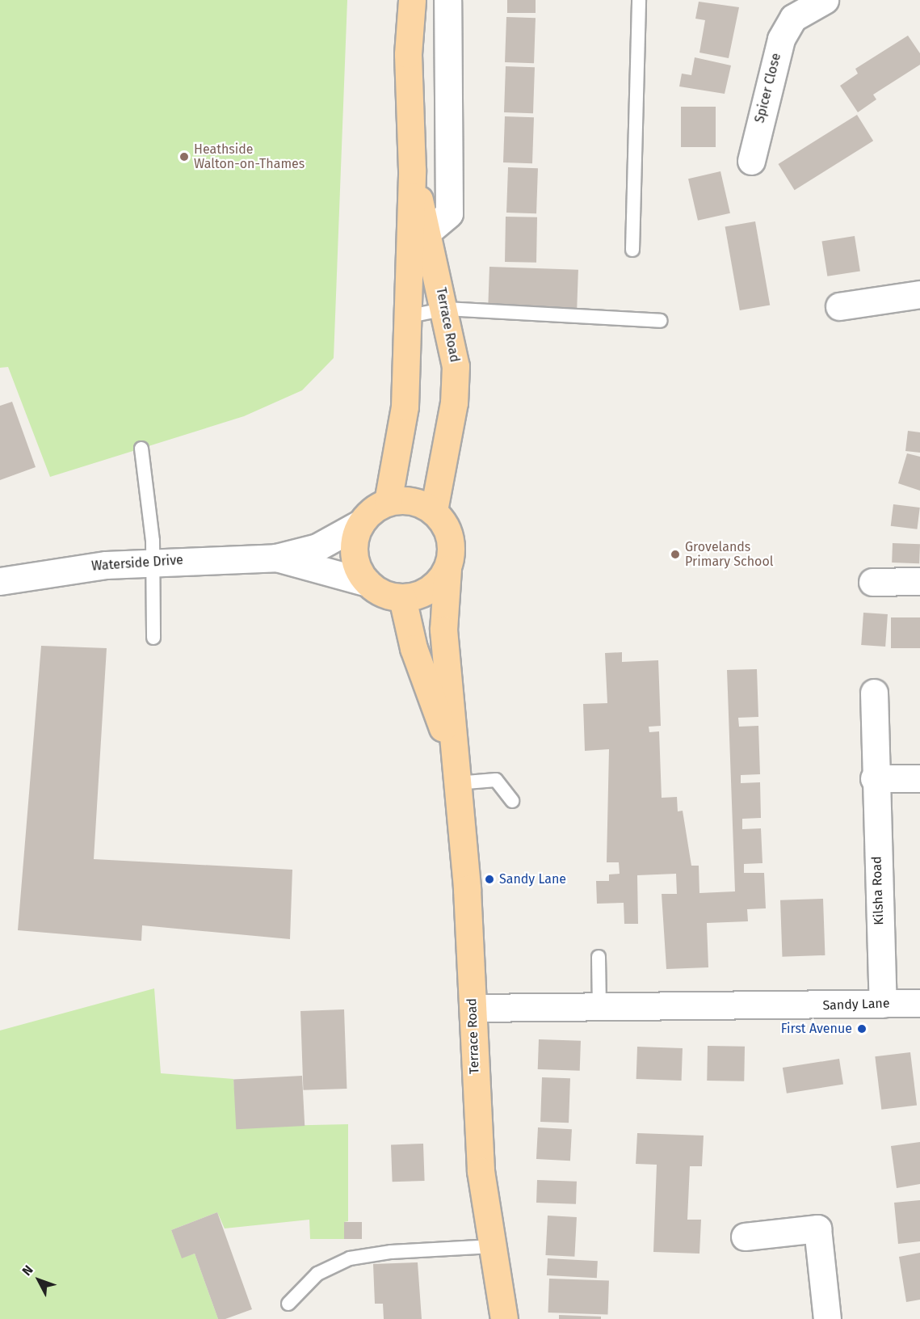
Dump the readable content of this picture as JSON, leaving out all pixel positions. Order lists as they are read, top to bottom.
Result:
{
  "streets": {
    "main road": ["Terrace Road"],
    "street": [
      "Spicer Close",
      "Waterside Drive",
      "Kilsha Road",
      "Sandy Lane"
    ]
  },
  "crossings": [
    ["Terrace Road", "Waterside Drive"],
    ["Terrace Road", "Sandy Lane"],
    ["Kilsha Road", "Sandy Lane"]
  ],
  "places": [
    "Heathside Walton-on-Thames",
    "Grovelands Primary School",
    "Sandy Lane",
    "First Avenue"
  ],
  "north": "top left"
}
